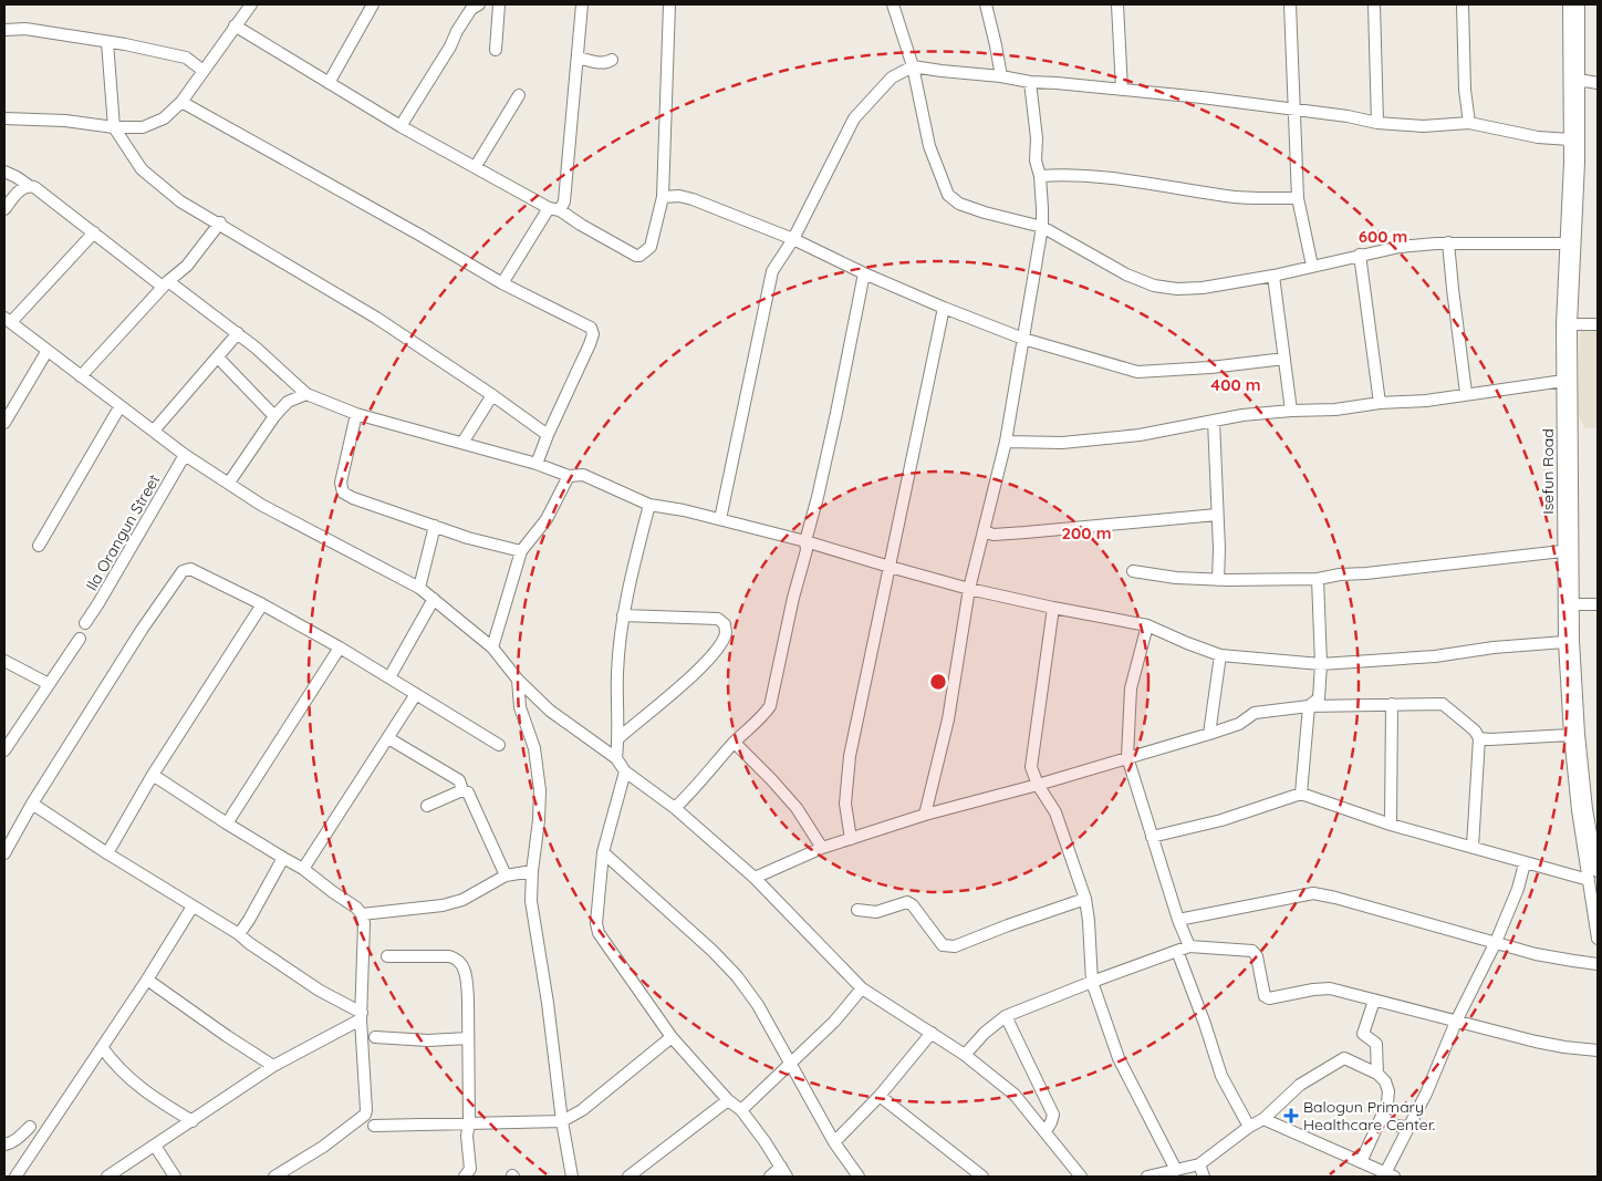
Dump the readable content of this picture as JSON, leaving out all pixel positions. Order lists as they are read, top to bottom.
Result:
{
  "streets": {
    "street": ["Isefun Road", "Ila Orangun Street"]
  },
  "places": {
    "health": ["Balogun Primary Healthcare Center."]
  },
  "rings": ["600 m", "400 m", "200 m"]
}
